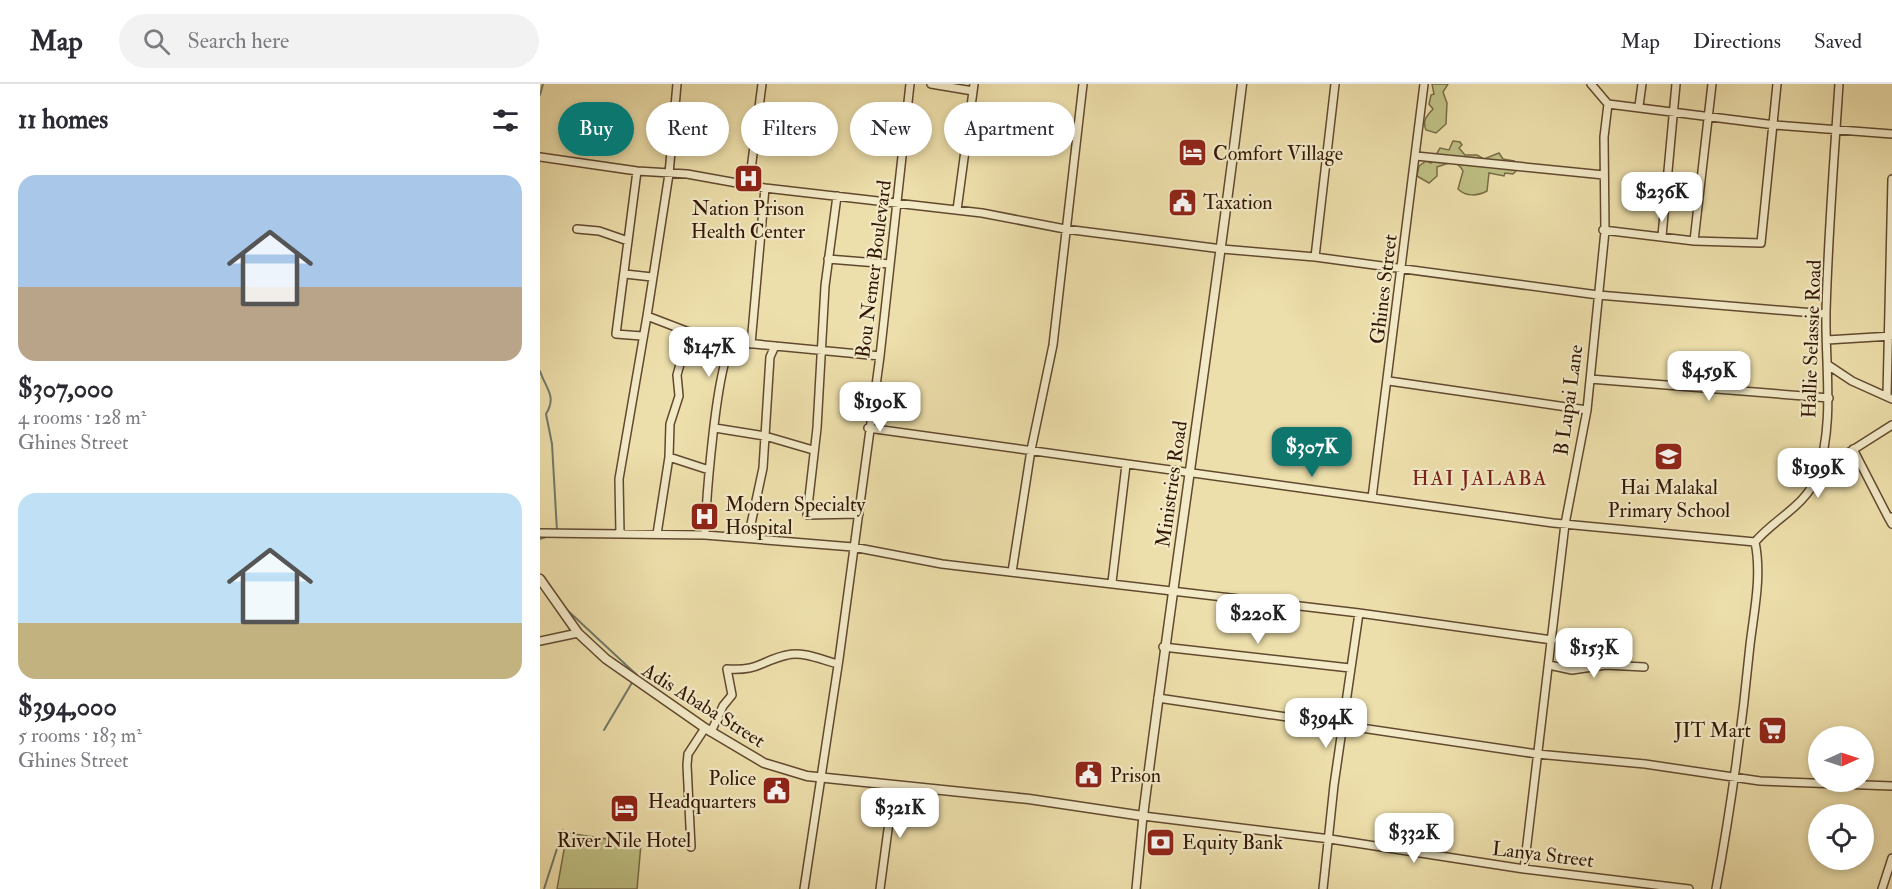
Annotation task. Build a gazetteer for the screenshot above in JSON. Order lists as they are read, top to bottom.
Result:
{
  "streets": {
    "street": [
      "Bou Nemer Boulevard",
      "Ghines Street",
      "Hallie Selassie Road",
      "B Lupai Lane",
      "Ministries Road",
      "Adis Ababa Street",
      "Lanya Street"
    ]
  },
  "crossings": [
    ["Bou Nemer Boulevard", "Adis Ababa Street"],
    ["B Lupai Lane", "Lanya Street"],
    ["Ministries Road", "Adis Ababa Street"],
    ["Ministries Road", "Lanya Street"],
    ["Adis Ababa Street", "Lanya Street"]
  ],
  "districts": ["HAI JALABA"],
  "places": {
    "hotel": ["Comfort Village", "River Nile Hotel"],
    "hospital": ["Nation Prison Health Center", "Modern Specialty Hospital"],
    "public building": ["Taxation", "Prison", "Police Headquarters"],
    "school or university": ["Hai Malakal Primary School"],
    "supermarket": ["JIT Mart"],
    "bank": ["Equity Bank"]
  },
  "north": "right",
  "page": {
    "header": "Map",
    "search": "Search here",
    "nav": ["Map", "Directions", "Saved"],
    "heading": "11 homes",
    "chip": [
      "Buy",
      "Rent",
      "Filters",
      "New",
      "Apartment"
    ],
    "list": [
      {
        "name": "$307,000",
        "note": "4 rooms · 128 m² · Ghines Street"
      },
      {
        "name": "$394,000",
        "note": "5 rooms · 183 m² · Ghines Street"
      }
    ],
    "price": [
      "$236K",
      "$147K",
      "$459K",
      "$190K",
      "$307K",
      "$199K",
      "$220K",
      "$153K",
      "$394K",
      "$321K",
      "$332K"
    ]
  }
}
